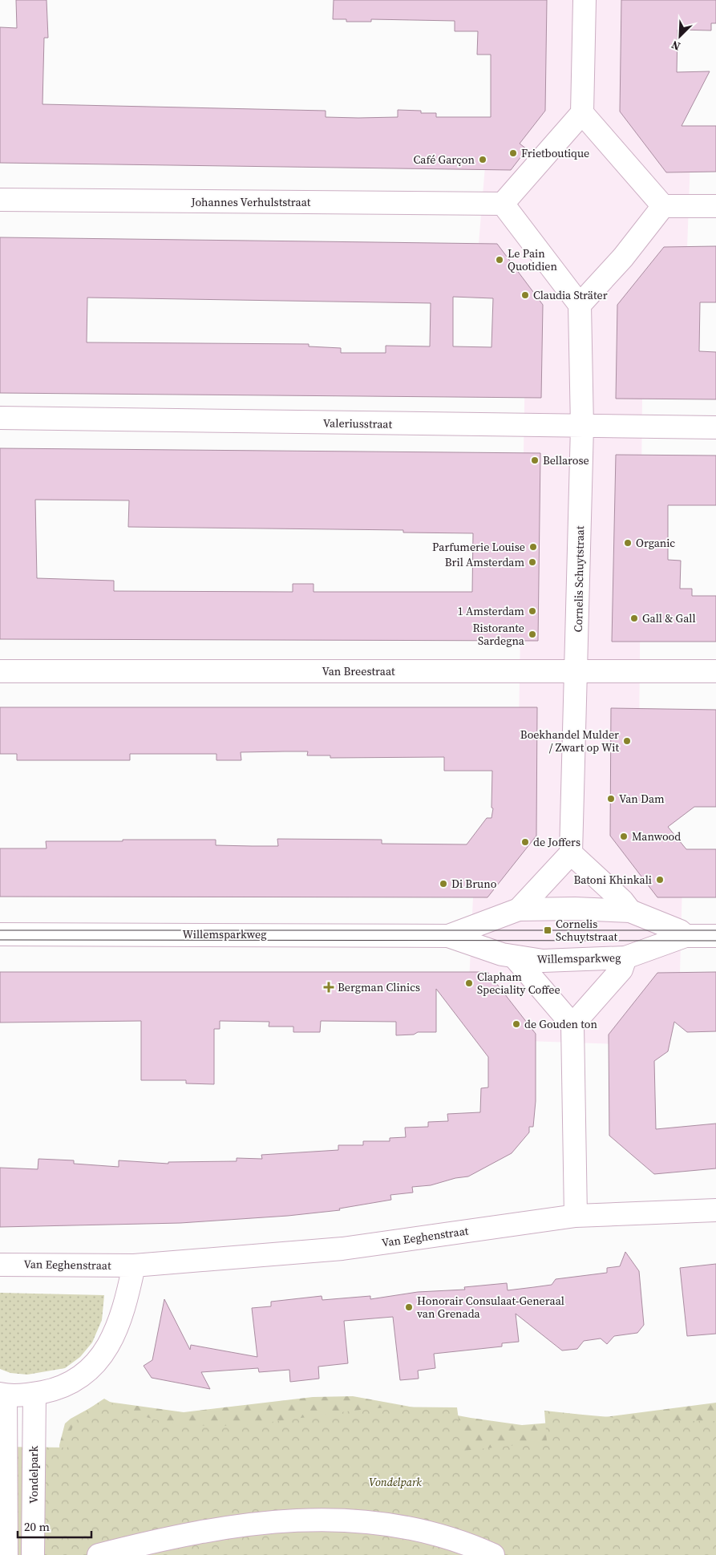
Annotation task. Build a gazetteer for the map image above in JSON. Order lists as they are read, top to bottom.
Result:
{
  "streets": {
    "street": [
      "Johannes Verhulststraat",
      "Valeriusstraat",
      "Cornelis Schuytstraat",
      "Van Breestraat",
      "Willemsparkweg",
      "Van Eeghenstraat",
      "Vondelpark"
    ]
  },
  "crossings": [
    ["Valeriusstraat", "Cornelis Schuytstraat"],
    ["Cornelis Schuytstraat", "Van Breestraat"]
  ],
  "parks": ["Vondelpark"],
  "places": {
    "other": [
      "Frietboutique",
      "Café Garçon",
      "Le Pain Quotidien",
      "Claudia Sträter",
      "Bellarose",
      "Organic",
      "Parfumerie Louise",
      "Bril Amsterdam",
      "1 Amsterdam",
      "Gall & Gall",
      "Ristorante Sardegna",
      "Boekhandel Mulder / Zwart op Wit",
      "Van Dam",
      "Manwood",
      "de Joffers",
      "Batoni Khinkali",
      "Di Bruno",
      "Clapham Speciality Coffee",
      "de Gouden ton",
      "Honorair Consulaat-Generaal van Grenada"
    ],
    "transit": ["Cornelis Schuytstraat"],
    "health": ["Bergman Clinics"]
  },
  "scale_bar": "20 m",
  "north": "bottom left"
}
